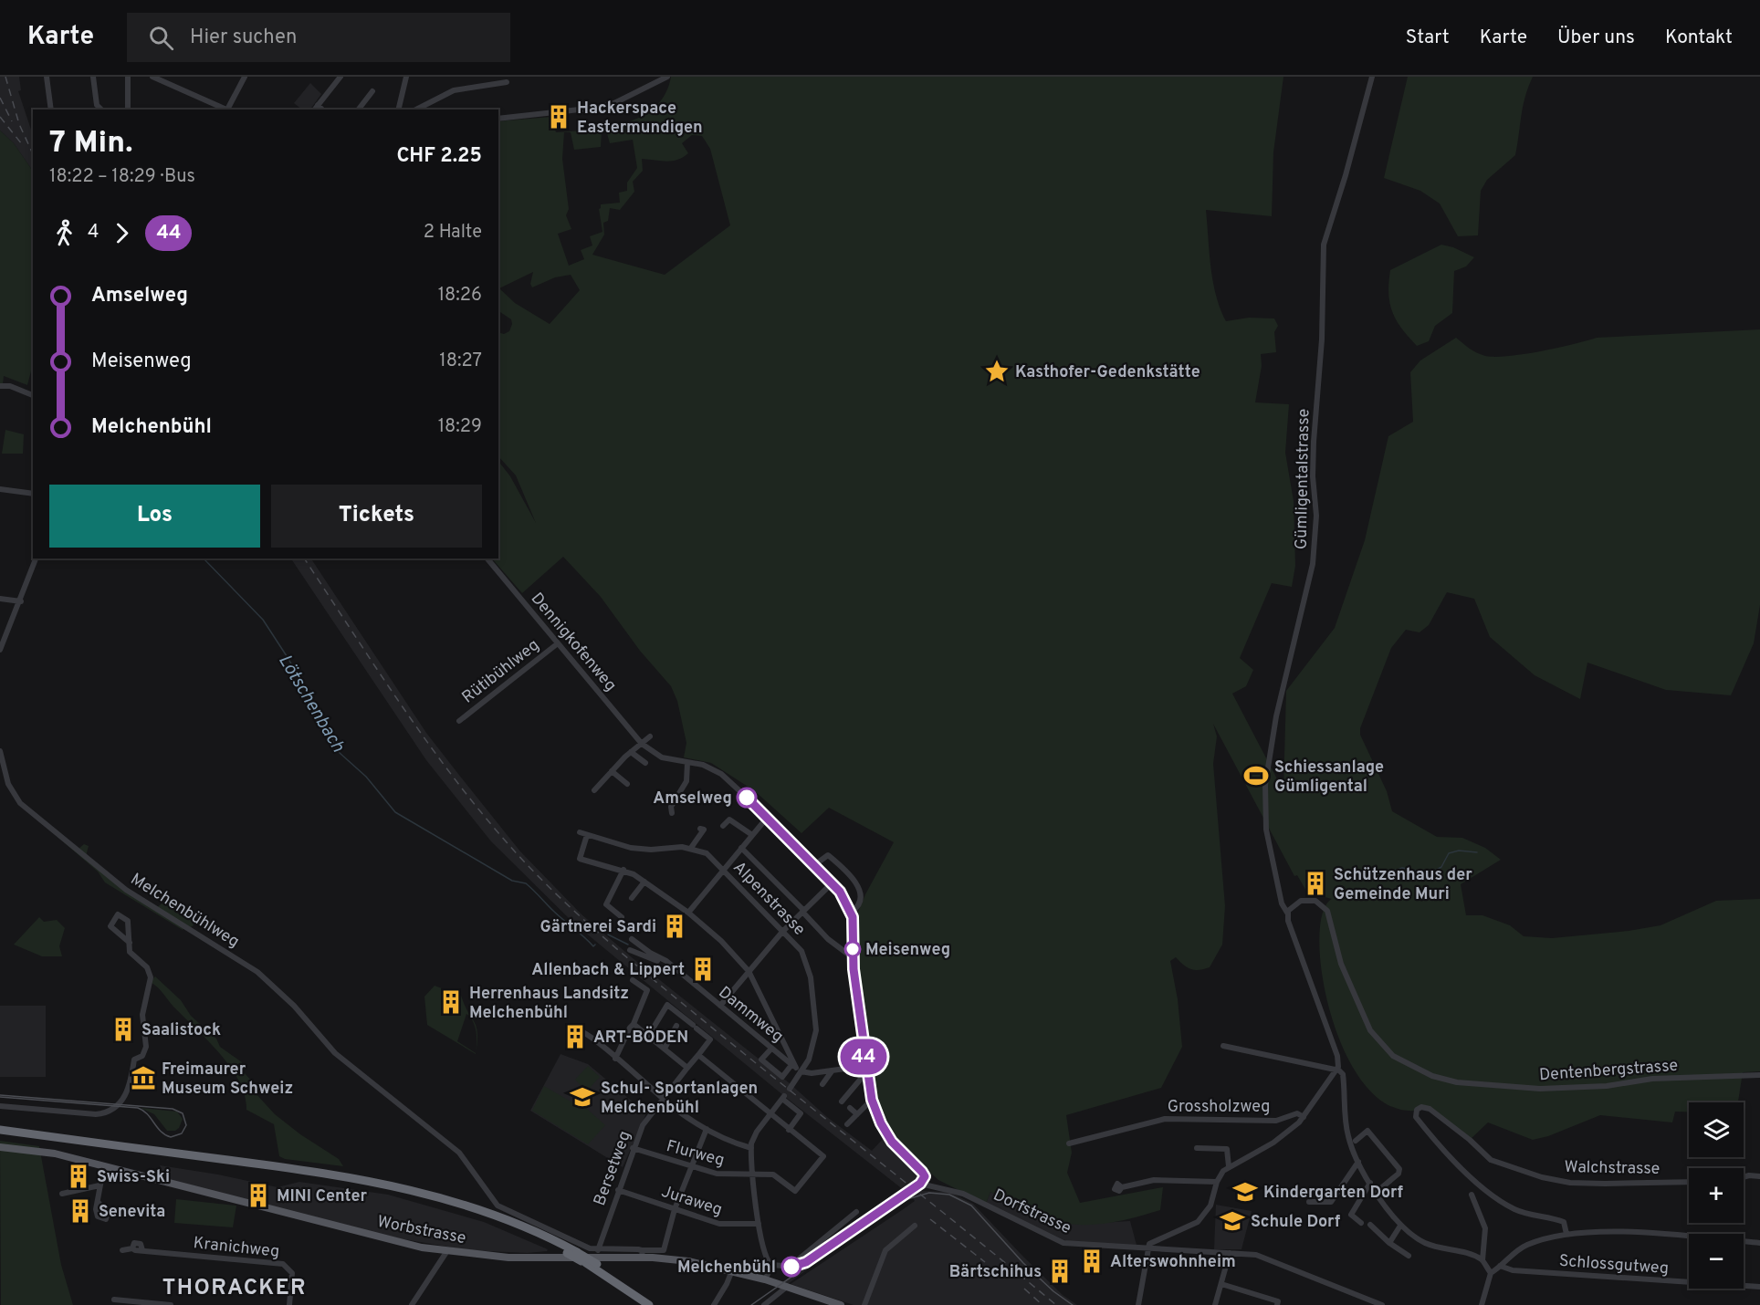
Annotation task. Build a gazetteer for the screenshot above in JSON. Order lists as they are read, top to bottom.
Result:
{
  "streets": {
    "main road": ["Worbstrasse"],
    "street": [
      "Gümligentalstrasse",
      "Dennigkofenweg",
      "Rütibühlweg",
      "Alpenstrasse",
      "Melchenbühlweg",
      "Dammweg",
      "Dentenbergstrasse",
      "Grossholzweg",
      "Flurweg",
      "Walchstrasse",
      "Bersetweg",
      "Juraweg",
      "Dorfstrasse",
      "Kranichweg",
      "Schlossgutweg"
    ]
  },
  "crossings": [
    ["Gümligentalstrasse", "Dentenbergstrasse"],
    ["Dennigkofenweg", "Rütibühlweg"],
    ["Alpenstrasse", "Dammweg"],
    ["Melchenbühlweg", "Bersetweg"],
    ["Flurweg", "Bersetweg"],
    ["Walchstrasse", "Schlossgutweg"],
    ["Bersetweg", "Juraweg"]
  ],
  "districts": ["THORACKER"],
  "water": ["Lötschenbach"],
  "places": {
    "building": [
      "Hackerspace Eastermundigen",
      "Schützenhaus der Gemeinde Muri",
      "Gärtnerei Sardi",
      "Allenbach & Lippert",
      "Herrenhaus Landsitz Melchenbühl",
      "Saalistock",
      "ART-BÖDEN",
      "Swiss-Ski",
      "MINI Center",
      "Senevita",
      "Alterswohnheim",
      "Bärtschihus"
    ],
    "place": ["Kasthofer-Gedenkstätte"],
    "sports": ["Schiessanlage Gümligental"],
    "other": ["Amselweg", "Meisenweg", "Melchenbühl"],
    "museum": ["Freimaurer Museum Schweiz"],
    "school or university": ["Schul- Sportanlagen Melchenbühl", "Kindergarten Dorf", "Schule Dorf"]
  },
  "lines": ["bus line 44"],
  "page": {
    "header": "Karte",
    "search": "Hier suchen",
    "nav": [
      "Start",
      "Karte",
      "Über uns",
      "Kontakt"
    ],
    "on_map": "44",
    "heading": ["7 Min.", "18:22 – 18:29 · Bus", "CHF 2.25"],
    "legs": ["4", "44", "2 Halte"],
    "list": [
      {
        "name": "Amselweg",
        "value": "18:26"
      },
      {
        "name": "Meisenweg",
        "value": "18:27"
      },
      {
        "name": "Melchenbühl",
        "value": "18:29"
      }
    ],
    "buttons": ["Los", "Tickets"],
    "map_buttons": ["+", "−"]
  }
}
